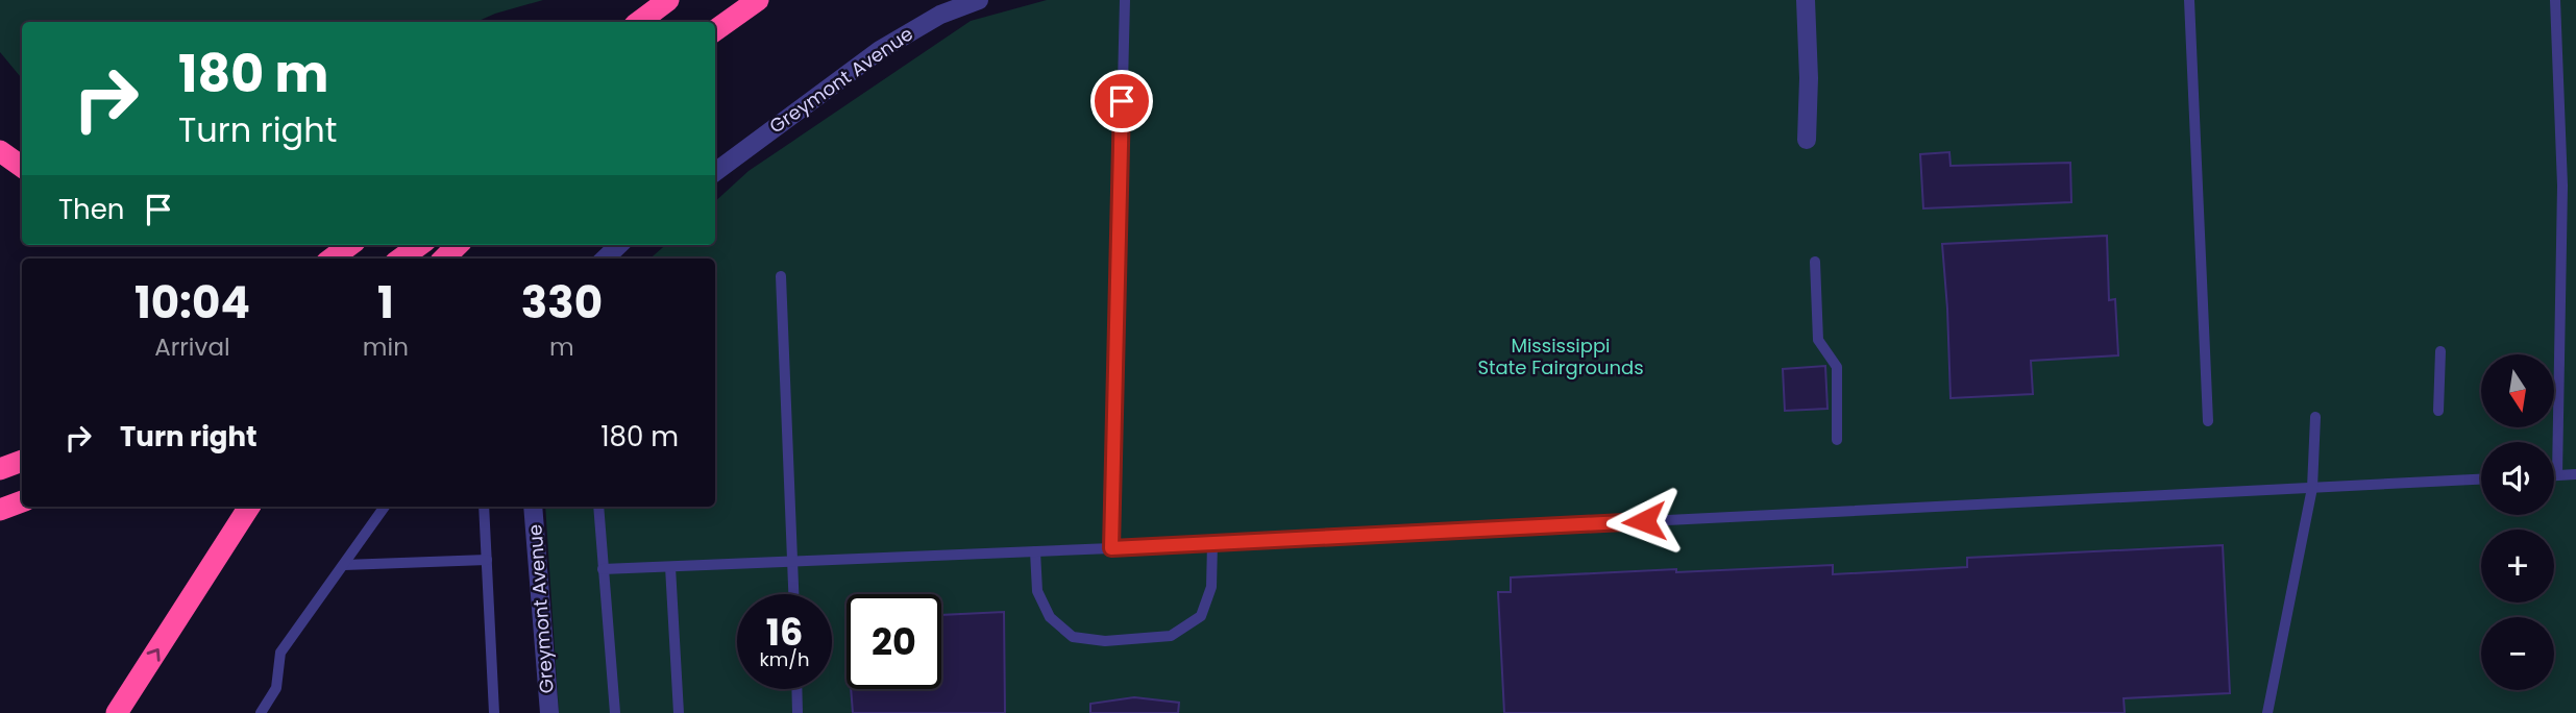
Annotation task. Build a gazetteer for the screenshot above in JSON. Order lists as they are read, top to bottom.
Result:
{
  "streets": {
    "street": ["Greymont Avenue"]
  },
  "parks": ["Mississippi State Fairgrounds"],
  "north": "bottom",
  "page": {
    "turn": ["180 m", "Turn right"],
    "then": "Then",
    "eta": [
      "10:04",
      "Arrival",
      "1",
      "min",
      "330",
      "m"
    ],
    "map_buttons": ["+", "−"],
    "list": [
      {
        "name": "Turn right",
        "value": "180 m"
      }
    ],
    "speed": "16 km/h",
    "limit": "20"
  }
}
